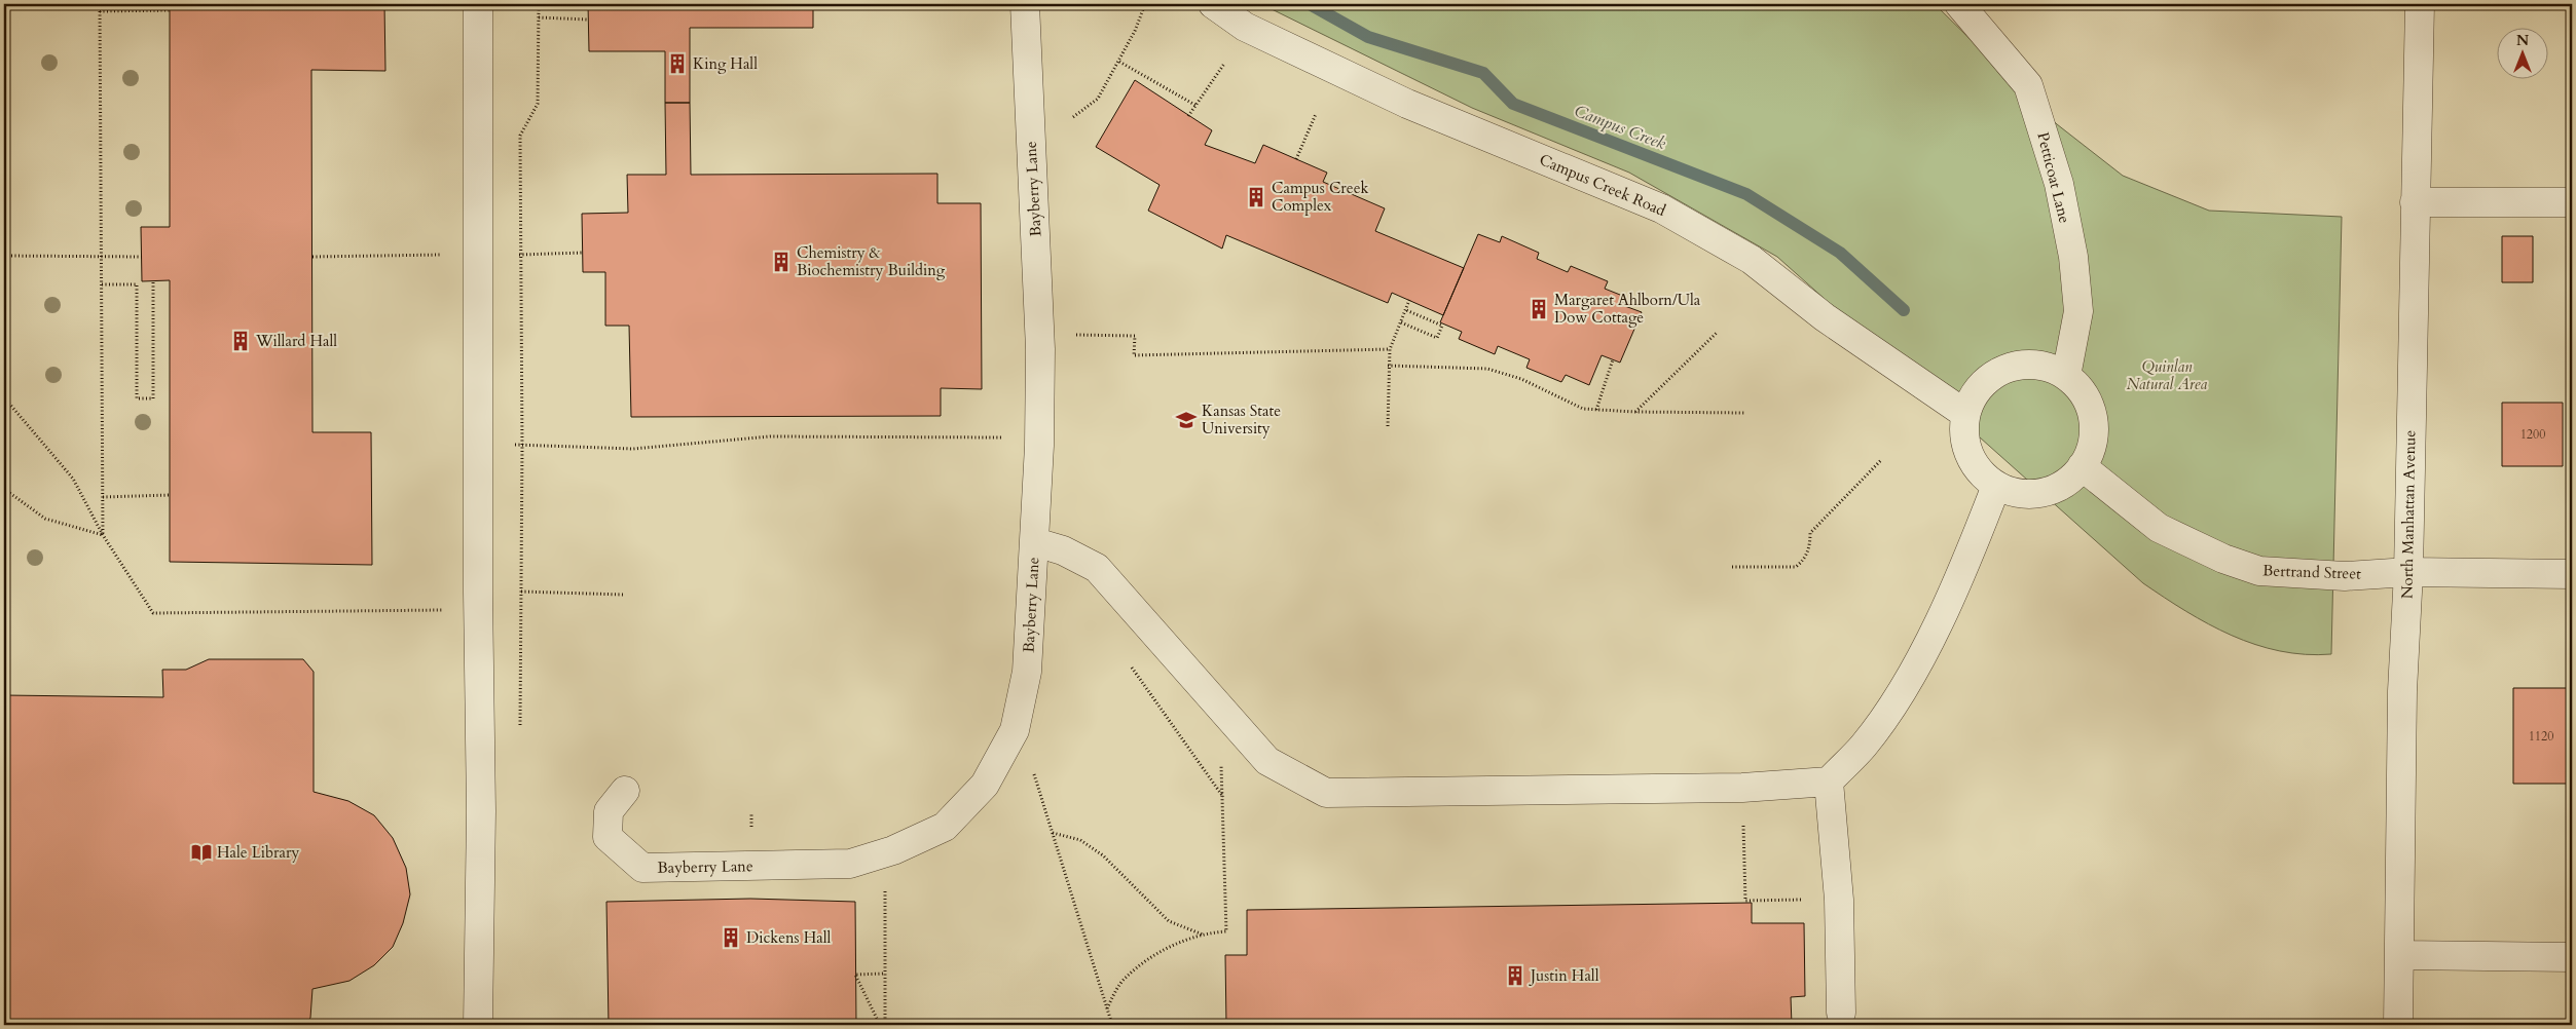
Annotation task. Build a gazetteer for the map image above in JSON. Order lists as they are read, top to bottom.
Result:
{
  "streets": {
    "street": [
      "Petticoat Lane",
      "Campus Creek Road",
      "Bayberry Lane",
      "North Manhattan Avenue",
      "Bertrand Street"
    ]
  },
  "crossings": [
    ["Petticoat Lane", "Campus Creek Road"],
    ["Petticoat Lane", "Bertrand Street"],
    ["Campus Creek Road", "Bertrand Street"],
    ["North Manhattan Avenue", "Bertrand Street"]
  ],
  "water": ["Campus Creek"],
  "parks": ["Quinlan Natural Area"],
  "places": {
    "building": [
      "King Hall",
      "Campus Creek Complex",
      "Chemistry & Biochemistry Building",
      "Margaret Ahlborn/Ula Dow Cottage",
      "Willard Hall",
      "Dickens Hall",
      "Justin Hall"
    ],
    "school or university": ["Kansas State University"],
    "library": ["Hale Library"]
  },
  "house_numbers": ["1200", "1120"],
  "north": "top"
}
